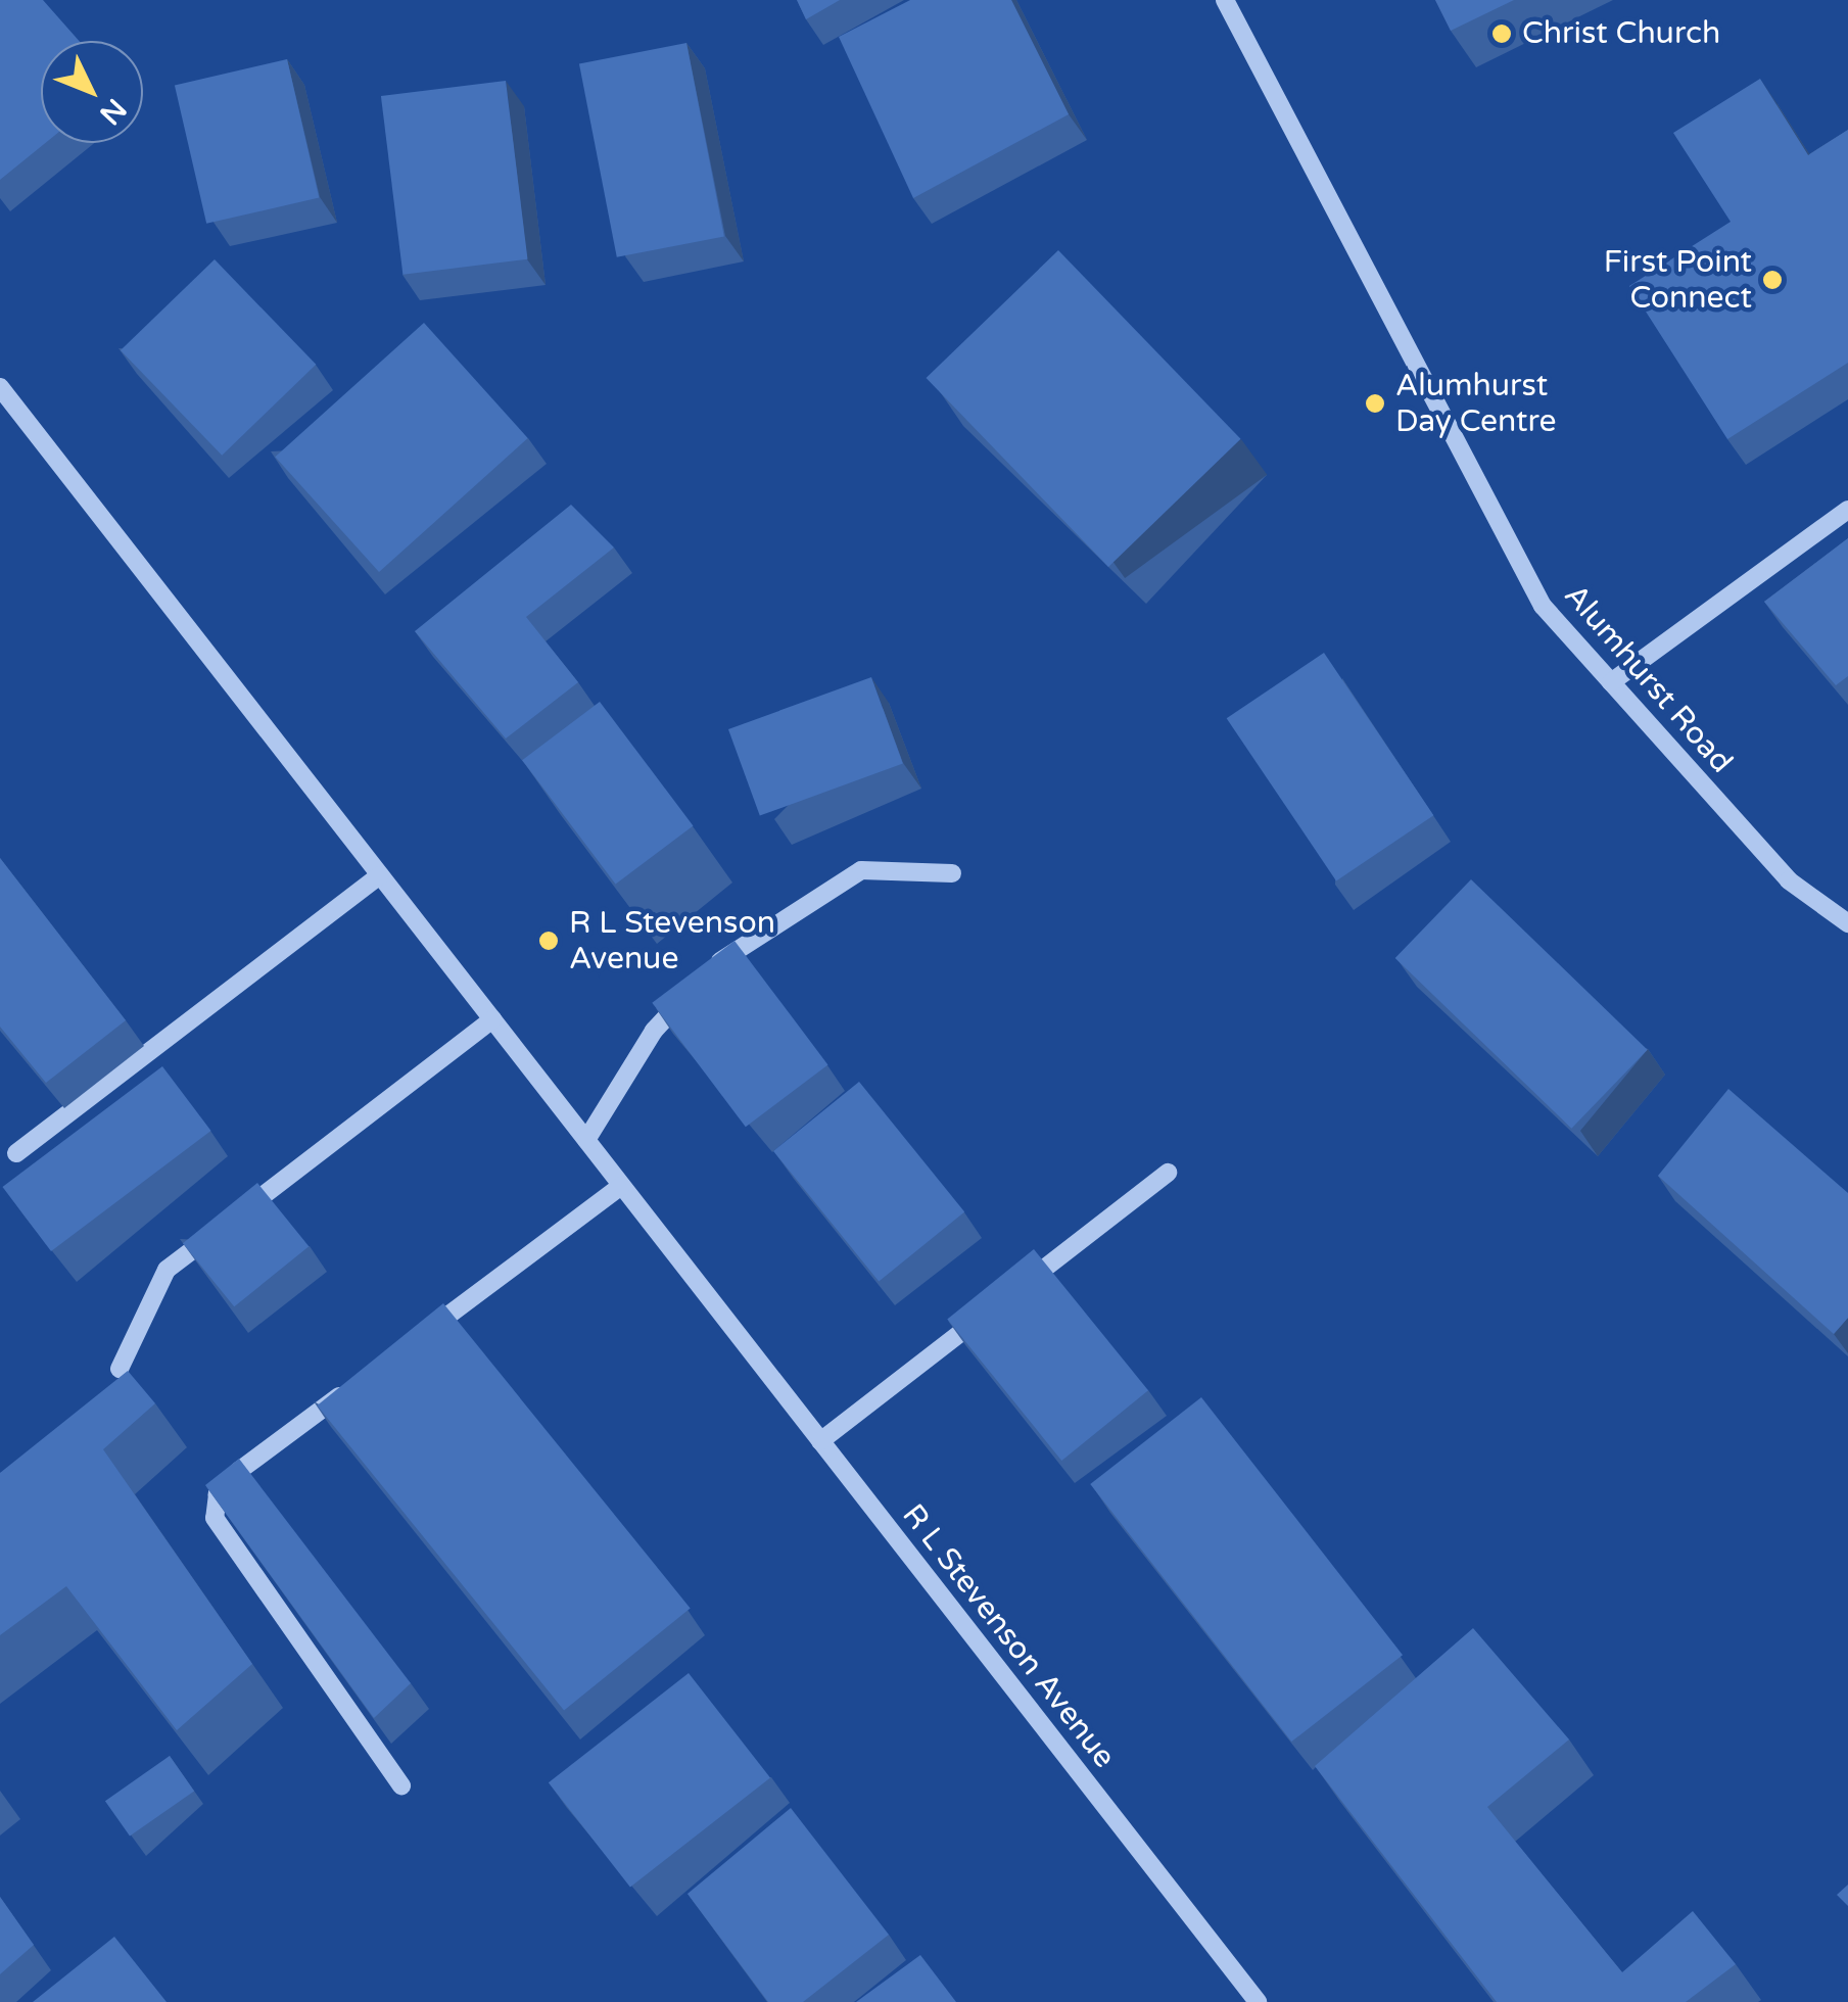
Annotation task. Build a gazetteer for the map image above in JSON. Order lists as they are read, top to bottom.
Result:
{
  "streets": {
    "street": ["Alumhurst Road", "R L Stevenson Avenue"]
  },
  "places": [
    "Christ Church",
    "First Point Connect",
    "Alumhurst Day Centre",
    "R L Stevenson Avenue"
  ],
  "north": "bottom right"
}
